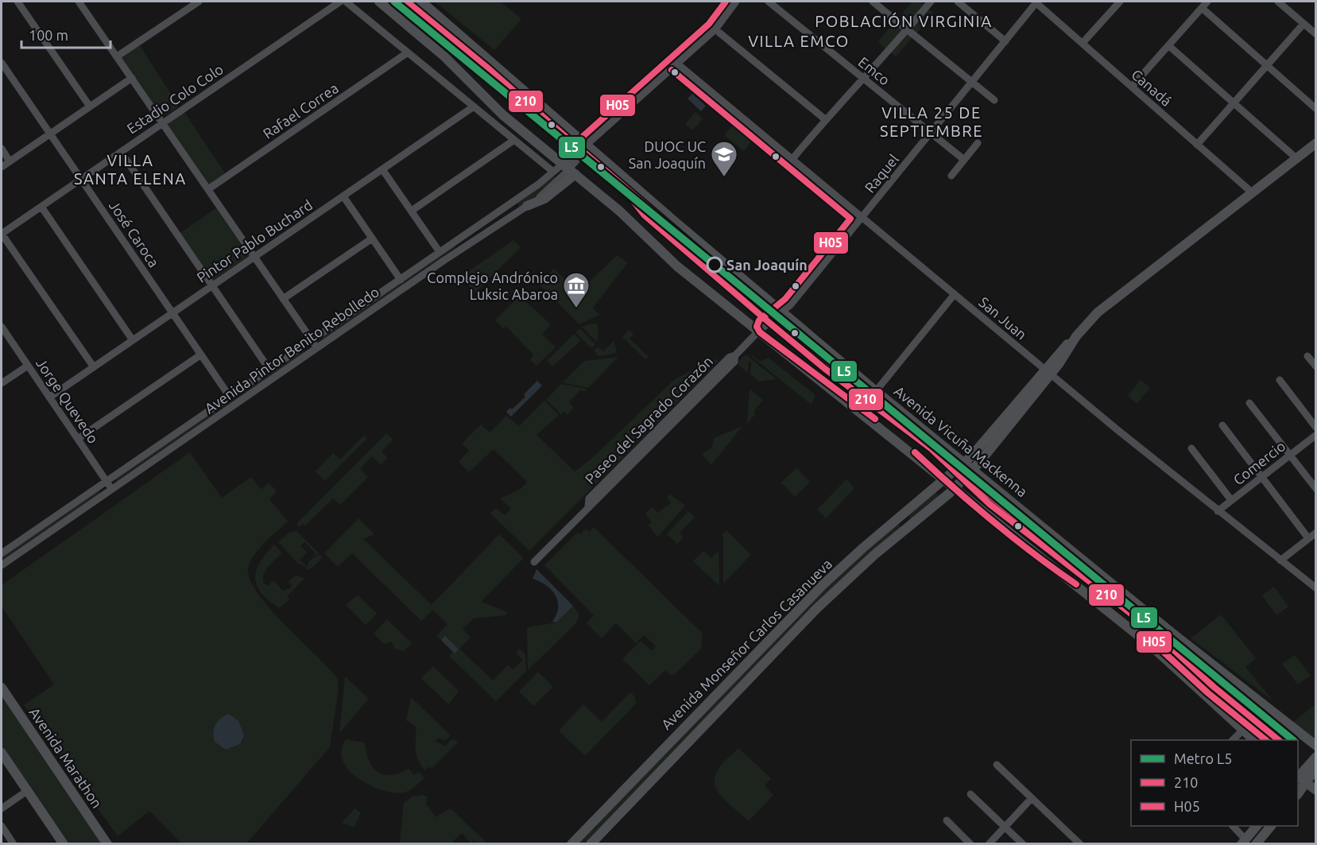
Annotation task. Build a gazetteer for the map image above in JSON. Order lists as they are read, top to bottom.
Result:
{
  "streets": {
    "main road": ["Avenida Vicuña Mackenna", "Avenida Monseñor Carlos Casanueva", "Avenida Marathon"],
    "street": [
      "Emco",
      "Canadá",
      "Estadio Colo Colo",
      "Rafael Correa",
      "Raquel",
      "José Caroca",
      "Pintor Pablo Buchard",
      "San Juan",
      "Avenida Pintor Benito Rebolledo",
      "Jorge Quevedo",
      "Paseo del Sagrado Corazón",
      "Comercio"
    ]
  },
  "crossings": [
    ["Emco", "Raquel"],
    ["Canadá", "Raquel"],
    ["Estadio Colo Colo", "José Caroca"],
    ["Raquel", "San Juan"],
    ["Raquel", "Paseo del Sagrado Corazón"],
    ["Raquel", "Avenida Vicuña Mackenna"],
    ["José Caroca", "Pintor Pablo Buchard"],
    ["José Caroca", "Avenida Pintor Benito Rebolledo"],
    ["Pintor Pablo Buchard", "Jorge Quevedo"],
    ["San Juan", "Avenida Pintor Benito Rebolledo"],
    ["San Juan", "Comercio"],
    ["San Juan", "Avenida Monseñor Carlos Casanueva"],
    ["Avenida Pintor Benito Rebolledo", "Jorge Quevedo"],
    ["Avenida Pintor Benito Rebolledo", "Avenida Vicuña Mackenna"],
    ["Avenida Vicuña Mackenna", "Avenida Monseñor Carlos Casanueva"]
  ],
  "districts": [
    "POBLACIÓN VIRGINIA",
    "VILLA EMCO",
    "VILLA 25 DE SEPTIEMBRE",
    "VILLA SANTA ELENA"
  ],
  "places": {
    "school or university": ["DUOC UC San Joaquín"],
    "other": ["San Joaquín"],
    "museum": ["Complejo Andrónico Luksic Abaroa"]
  },
  "lines": ["metro line L5", "transit line 210", "transit line H05"],
  "legend": ["Metro L5", "210", "H05"],
  "scale_bar": "100 m"
}
